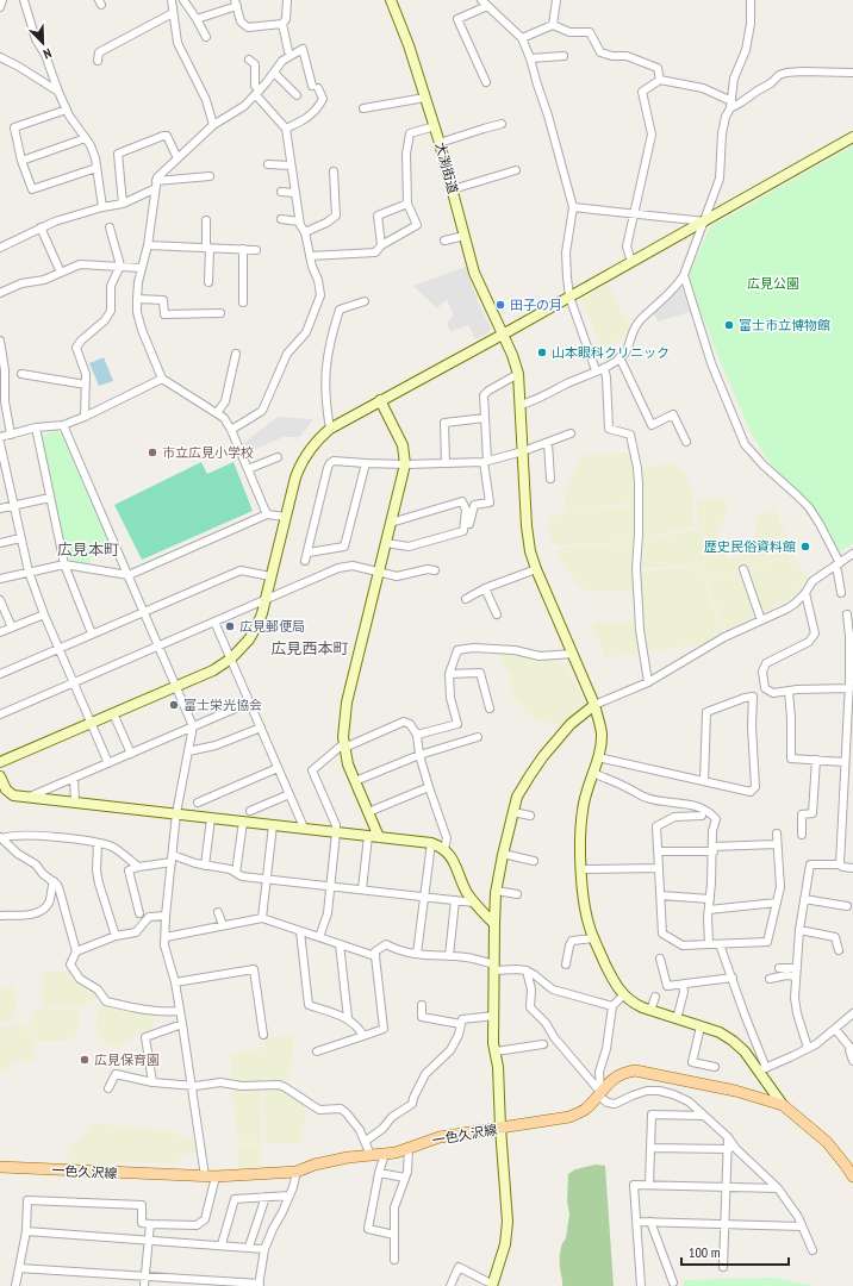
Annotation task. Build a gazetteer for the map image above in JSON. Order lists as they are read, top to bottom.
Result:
{
  "streets": {
    "main road": ["一色久沢線"],
    "street": ["大渕街道"]
  },
  "crossings": [
    ["大渕街道", "一色久沢線"]
  ],
  "districts": ["広見本町", "広見西本町"],
  "parks": ["広見公園"],
  "places": [
    "田子の月",
    "富士市立博物館",
    "山本眼科クリニック",
    "市立広見小学校",
    "歴史民俗資料館",
    "広見郵便局",
    "富士栄光協会",
    "広見保育園"
  ],
  "scale_bar": "100 m",
  "north": "bottom right"
}
